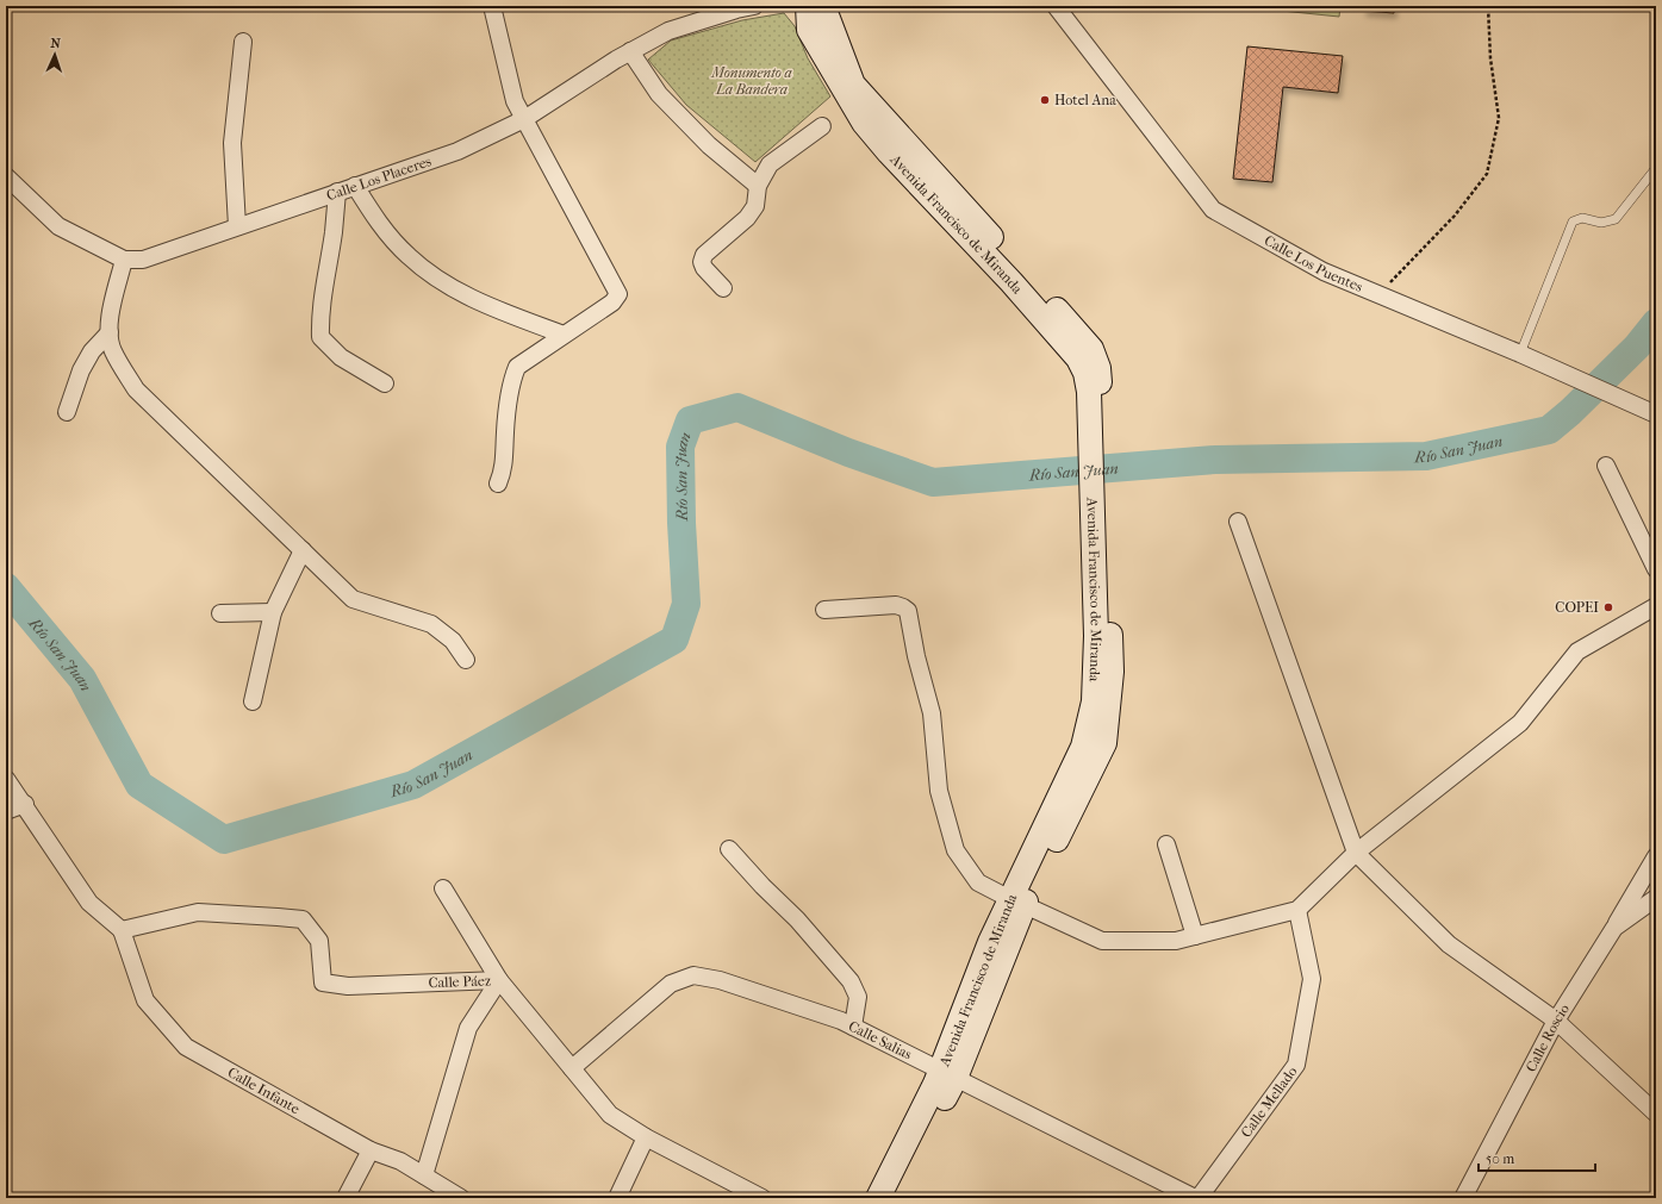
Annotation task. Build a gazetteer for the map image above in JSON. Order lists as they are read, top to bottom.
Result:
{
  "streets": {
    "main road": ["Avenida Francisco de Miranda"],
    "street": [
      "Calle Los Placeres",
      "Calle Los Puentes",
      "Calle Páez",
      "Calle Roscio",
      "Calle Salias",
      "Calle Infante",
      "Calle Mellado"
    ]
  },
  "crossings": [
    ["Avenida Francisco de Miranda", "Calle Salias"],
    ["Calle Páez", "Calle Salias"],
    ["Calle Páez", "Calle Infante"],
    ["Calle Salias", "Calle Mellado"]
  ],
  "water": ["Río San Juan"],
  "parks": ["Monumento a La Bandera"],
  "places": ["Hotel Ana", "COPEI"],
  "scale_bar": "50 m",
  "north": "top"
}
